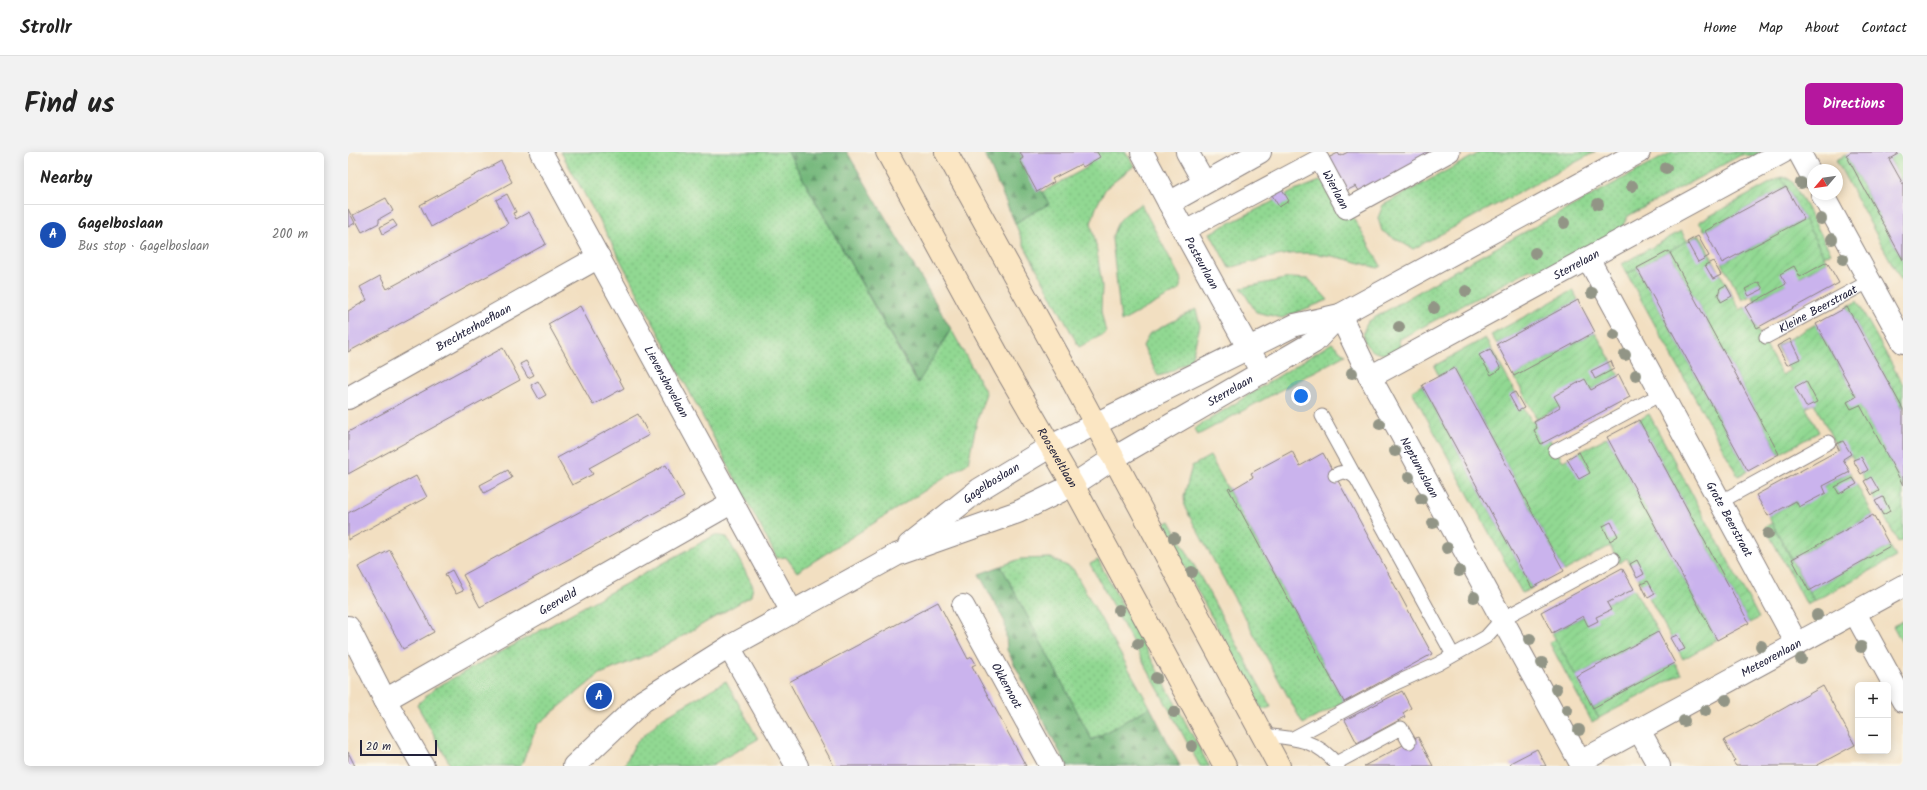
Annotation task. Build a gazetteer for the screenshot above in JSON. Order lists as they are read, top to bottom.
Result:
{
  "streets": {
    "main road": ["Rooseveltlaan"],
    "street": [
      "Wierlaan",
      "Pasteurlaan",
      "Sterrelaan",
      "Kleine Beerstraat",
      "Brechterhoeflaan",
      "Lievenshovelaan",
      "Neptunuslaan",
      "Gagelboslaan",
      "Grote Beerstraat",
      "Geerveld",
      "Meteorenlaan",
      "Okkernoot"
    ]
  },
  "crossings": [
    ["Wierlaan", "Pasteurlaan"],
    ["Pasteurlaan", "Sterrelaan"],
    ["Sterrelaan", "Neptunuslaan"],
    ["Sterrelaan", "Gagelboslaan"],
    ["Sterrelaan", "Grote Beerstraat"],
    ["Brechterhoeflaan", "Lievenshovelaan"],
    ["Lievenshovelaan", "Gagelboslaan"],
    ["Lievenshovelaan", "Geerveld"],
    ["Rooseveltlaan", "Gagelboslaan"],
    ["Neptunuslaan", "Meteorenlaan"],
    ["Grote Beerstraat", "Meteorenlaan"]
  ],
  "scale_bar": "20 m",
  "north": "bottom left",
  "page": {
    "header": "Strollr",
    "nav": [
      "Home",
      "Map",
      "About",
      "Contact"
    ],
    "title": "Find us",
    "buttons": "Directions",
    "heading": "Nearby",
    "list": [
      {
        "mark": "A",
        "name": "Gagelboslaan",
        "note": "Bus stop · Gagelboslaan",
        "value": "200 m"
      }
    ],
    "pins": "A",
    "map_buttons": ["+", "−"],
    "scale": "20 m"
  }
}
